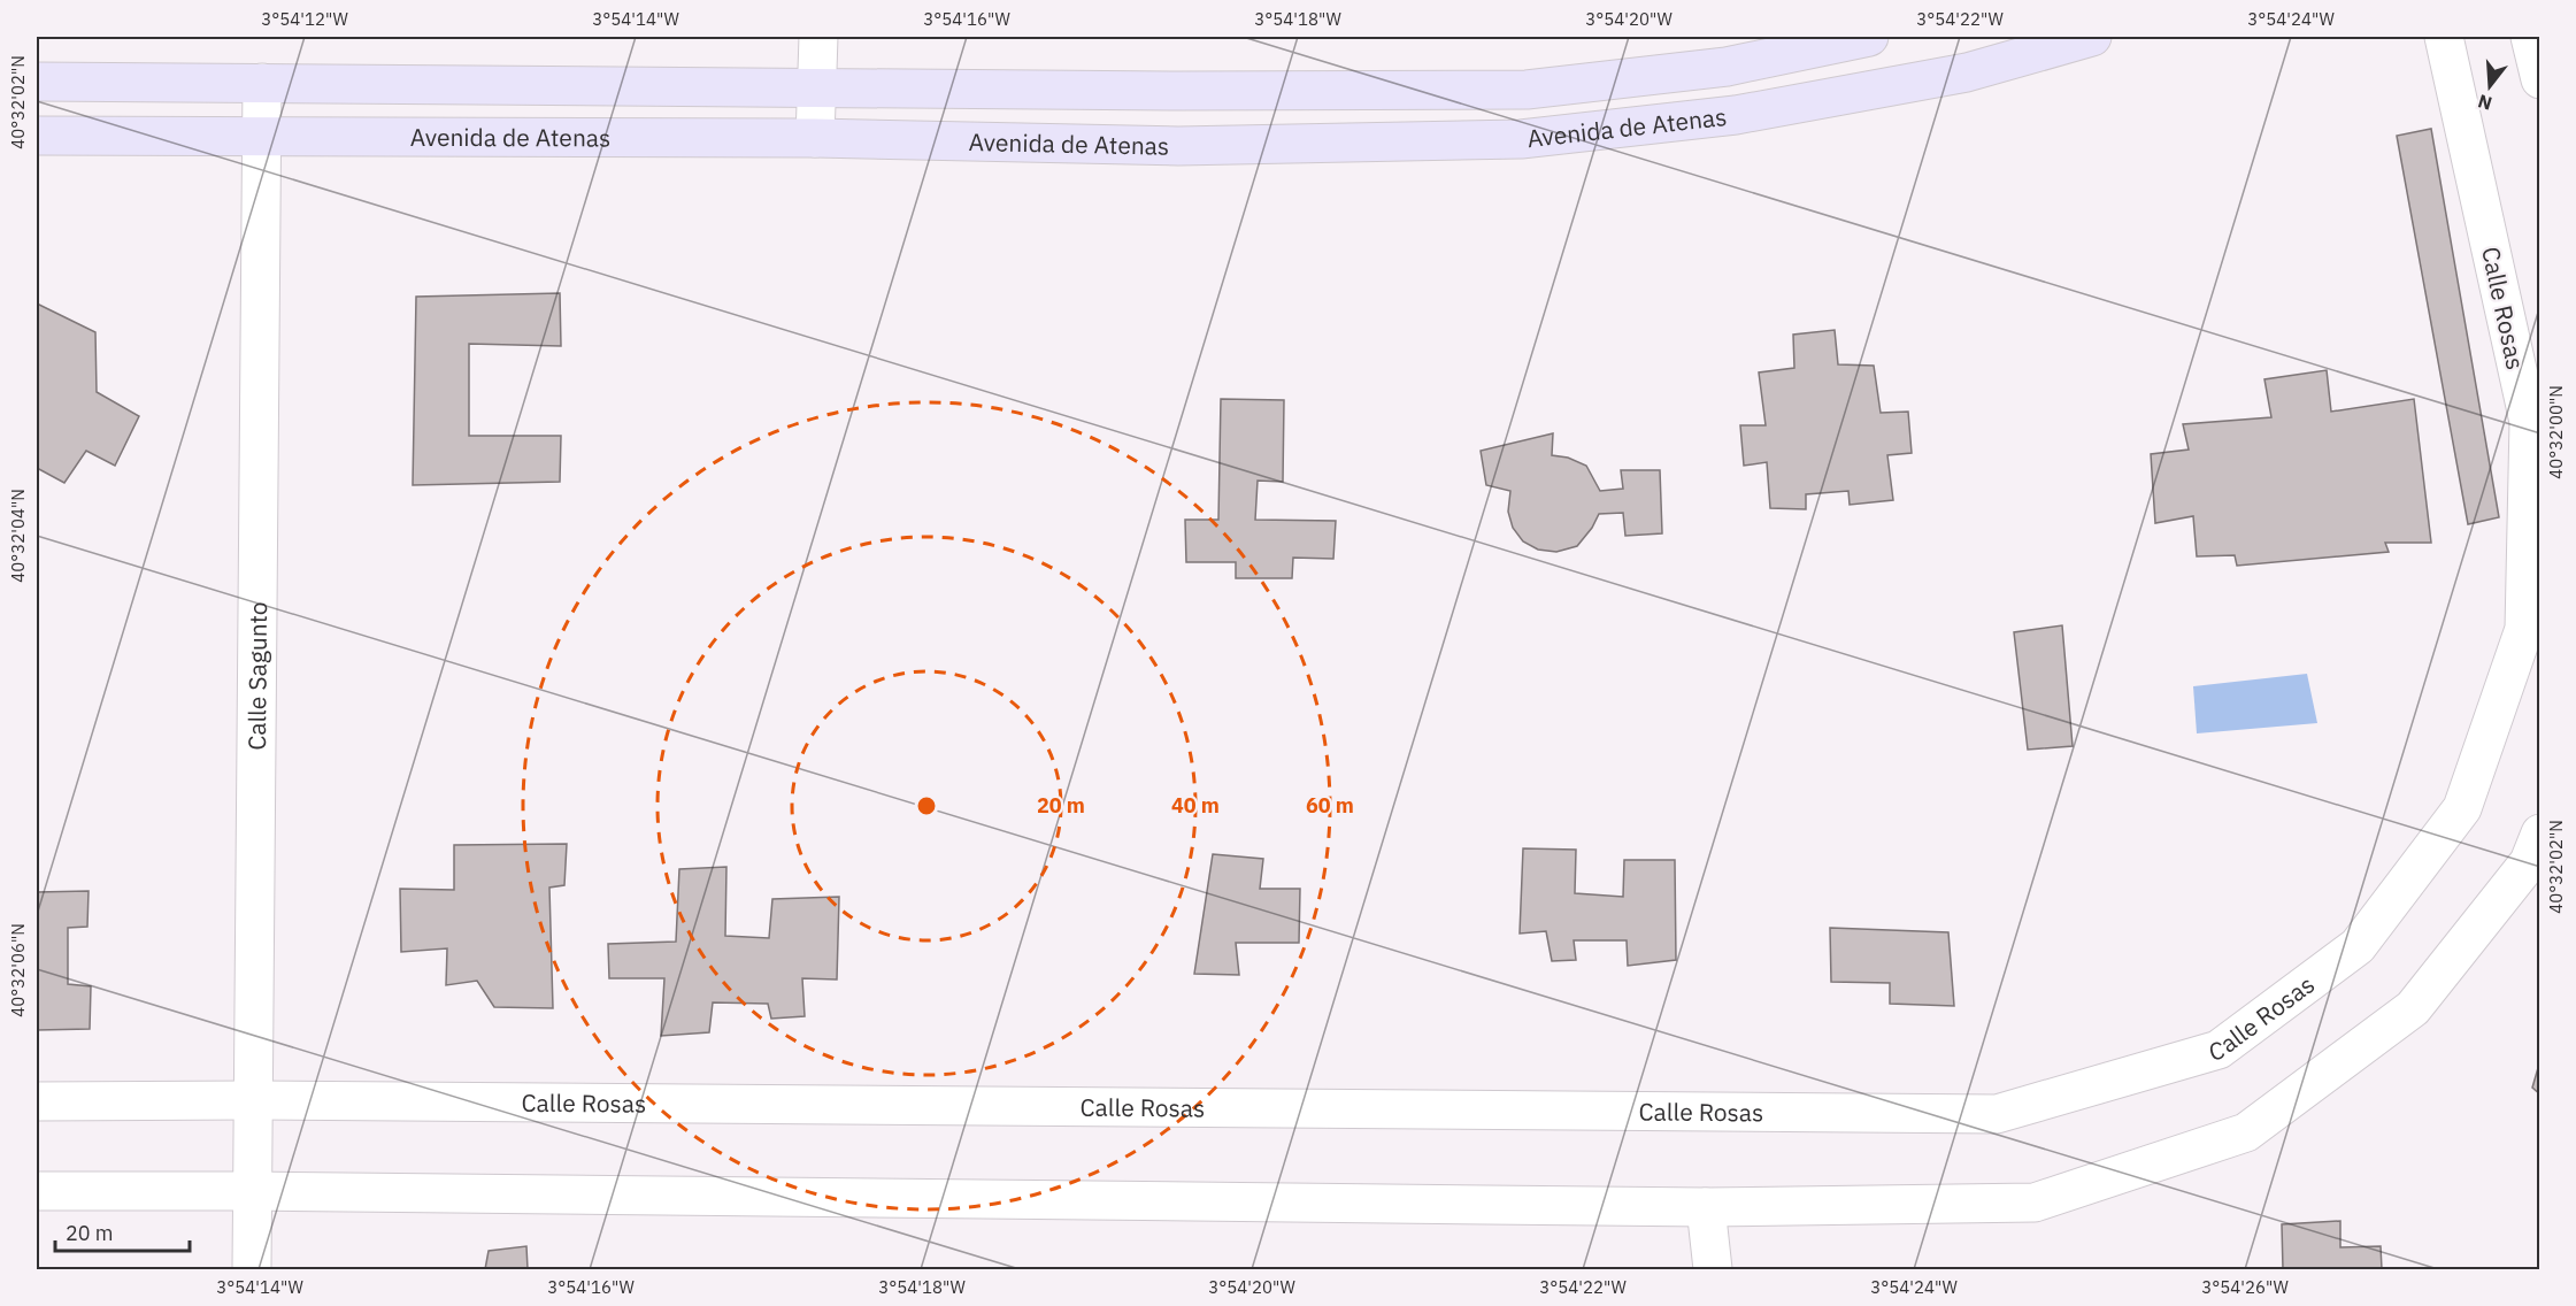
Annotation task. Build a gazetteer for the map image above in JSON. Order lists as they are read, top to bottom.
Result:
{
  "streets": {
    "main road": ["Avenida de Atenas"],
    "street": ["Calle Rosas", "Calle Sagunto"]
  },
  "crossings": [
    ["Avenida de Atenas", "Calle Sagunto"],
    ["Calle Rosas", "Calle Sagunto"]
  ],
  "scale_bar": "20 m",
  "north": "bottom",
  "coordinates": [
    "3°54'12\"W",
    "3°54'14\"W",
    "3°54'16\"W",
    "3°54'18\"W",
    "3°54'20\"W",
    "3°54'22\"W",
    "3°54'24\"W",
    "40°32'02\"N",
    "40°32'00\"N",
    "40°32'04\"N",
    "40°32'06\"N",
    "3°54'26\"W"
  ],
  "rings": ["20 m", "40 m", "60 m"]
}
